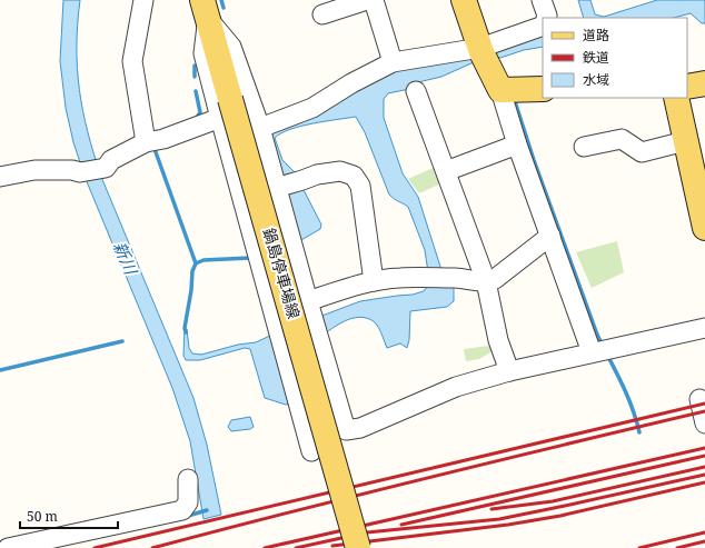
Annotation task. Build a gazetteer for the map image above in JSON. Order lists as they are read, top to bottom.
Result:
{
  "streets": {
    "main road": ["鍋島停車場線"]
  },
  "water": ["新川"],
  "legend": ["道路", "鉄道", "水域"],
  "scale_bar": "50 m"
}
